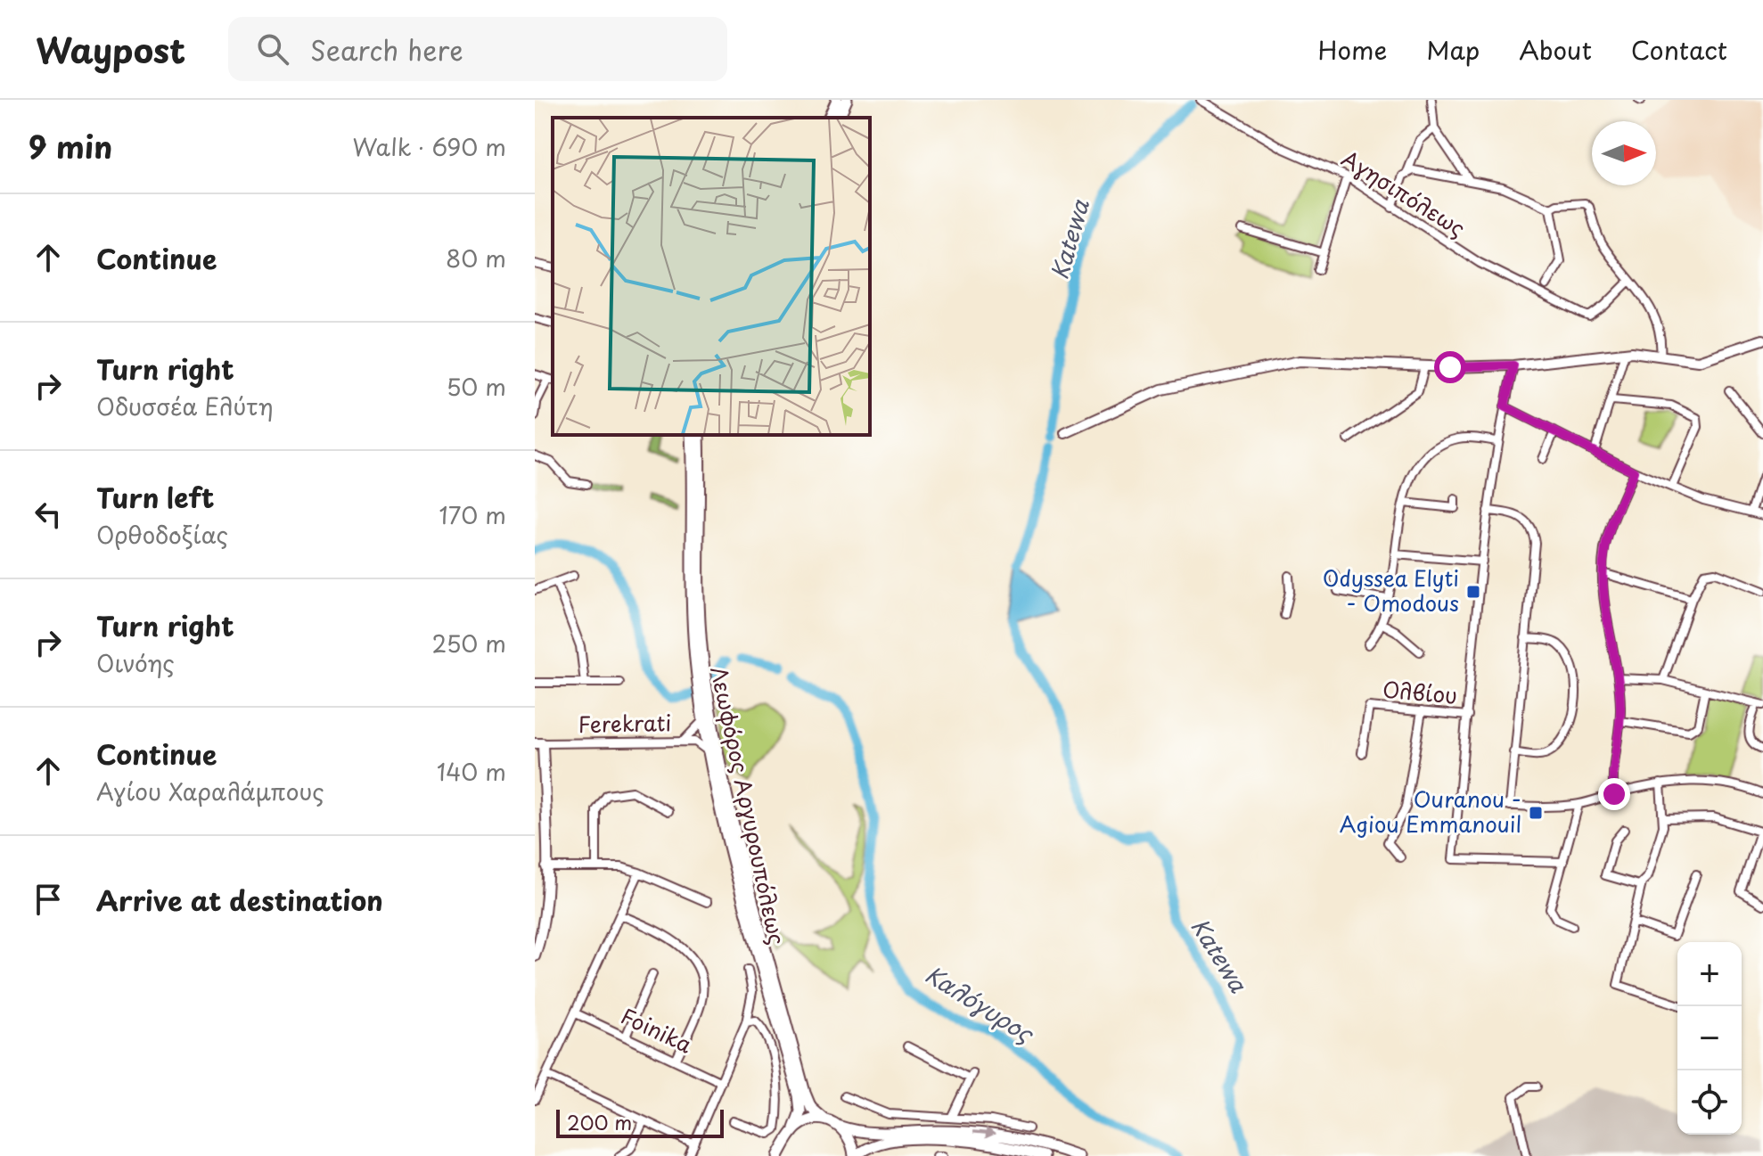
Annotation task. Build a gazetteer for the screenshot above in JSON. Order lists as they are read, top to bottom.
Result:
{
  "streets": {
    "main road": ["Λεωφόρος Αργυρουπόλεως"],
    "street": [
      "Αγησιπόλεως",
      "Ολβίου",
      "Ferekrati",
      "Foinika"
    ]
  },
  "crossings": [
    ["Ferekrati", "Λεωφόρος Αργυρουπόλεως"]
  ],
  "water": ["Katewa", "Καλόγυρος"],
  "places": {
    "transit": ["Odyssea Elyti - Omodous", "Ouranou - Agiou Emmanouil"]
  },
  "scale_bar": "200 m",
  "north": "right",
  "page": {
    "header": "Waypost",
    "search": "Search here",
    "nav": [
      "Home",
      "Map",
      "About",
      "Contact"
    ],
    "heading": ["9 min", "Walk · 690 m"],
    "list": [
      ["Continue", "80 m"],
      ["Turn right", "Οδυσσέα Ελύτη", "50 m"],
      ["Turn left", "Ορθοδοξίας", "170 m"],
      ["Turn right", "Οινόης", "250 m"],
      ["Continue", "Αγίου Χαραλάμπους", "140 m"],
      "Arrive at destination"
    ],
    "map_buttons": ["+", "−"],
    "scale": "200 m"
  }
}
